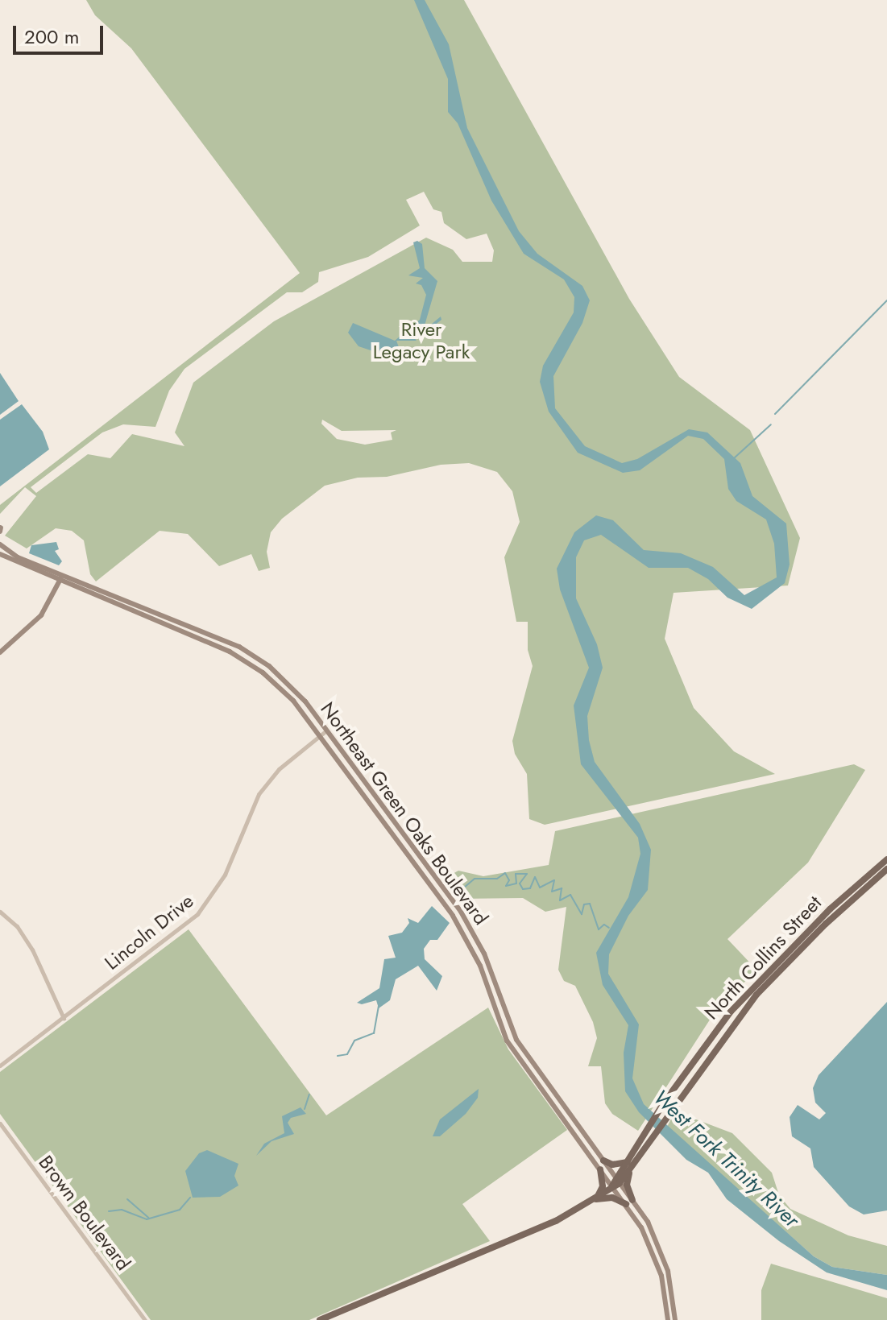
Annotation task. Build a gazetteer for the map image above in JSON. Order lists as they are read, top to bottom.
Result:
{
  "streets": {
    "main road": ["Northeast Green Oaks Boulevard", "North Collins Street"],
    "street": ["Lincoln Drive", "Brown Boulevard"]
  },
  "crossings": [
    ["Northeast Green Oaks Boulevard", "Lincoln Drive"],
    ["Northeast Green Oaks Boulevard", "North Collins Street"]
  ],
  "water": ["West Fork Trinity River"],
  "parks": ["River Legacy Park"],
  "scale_bar": "200 m"
}
